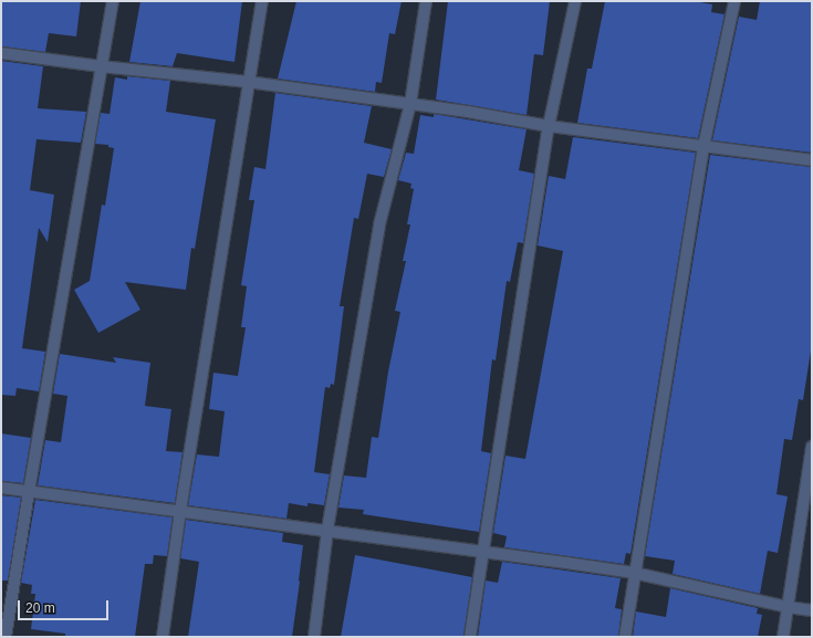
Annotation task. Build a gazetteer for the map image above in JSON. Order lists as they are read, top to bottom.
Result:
{
  "scale_bar": "20 m"
}
